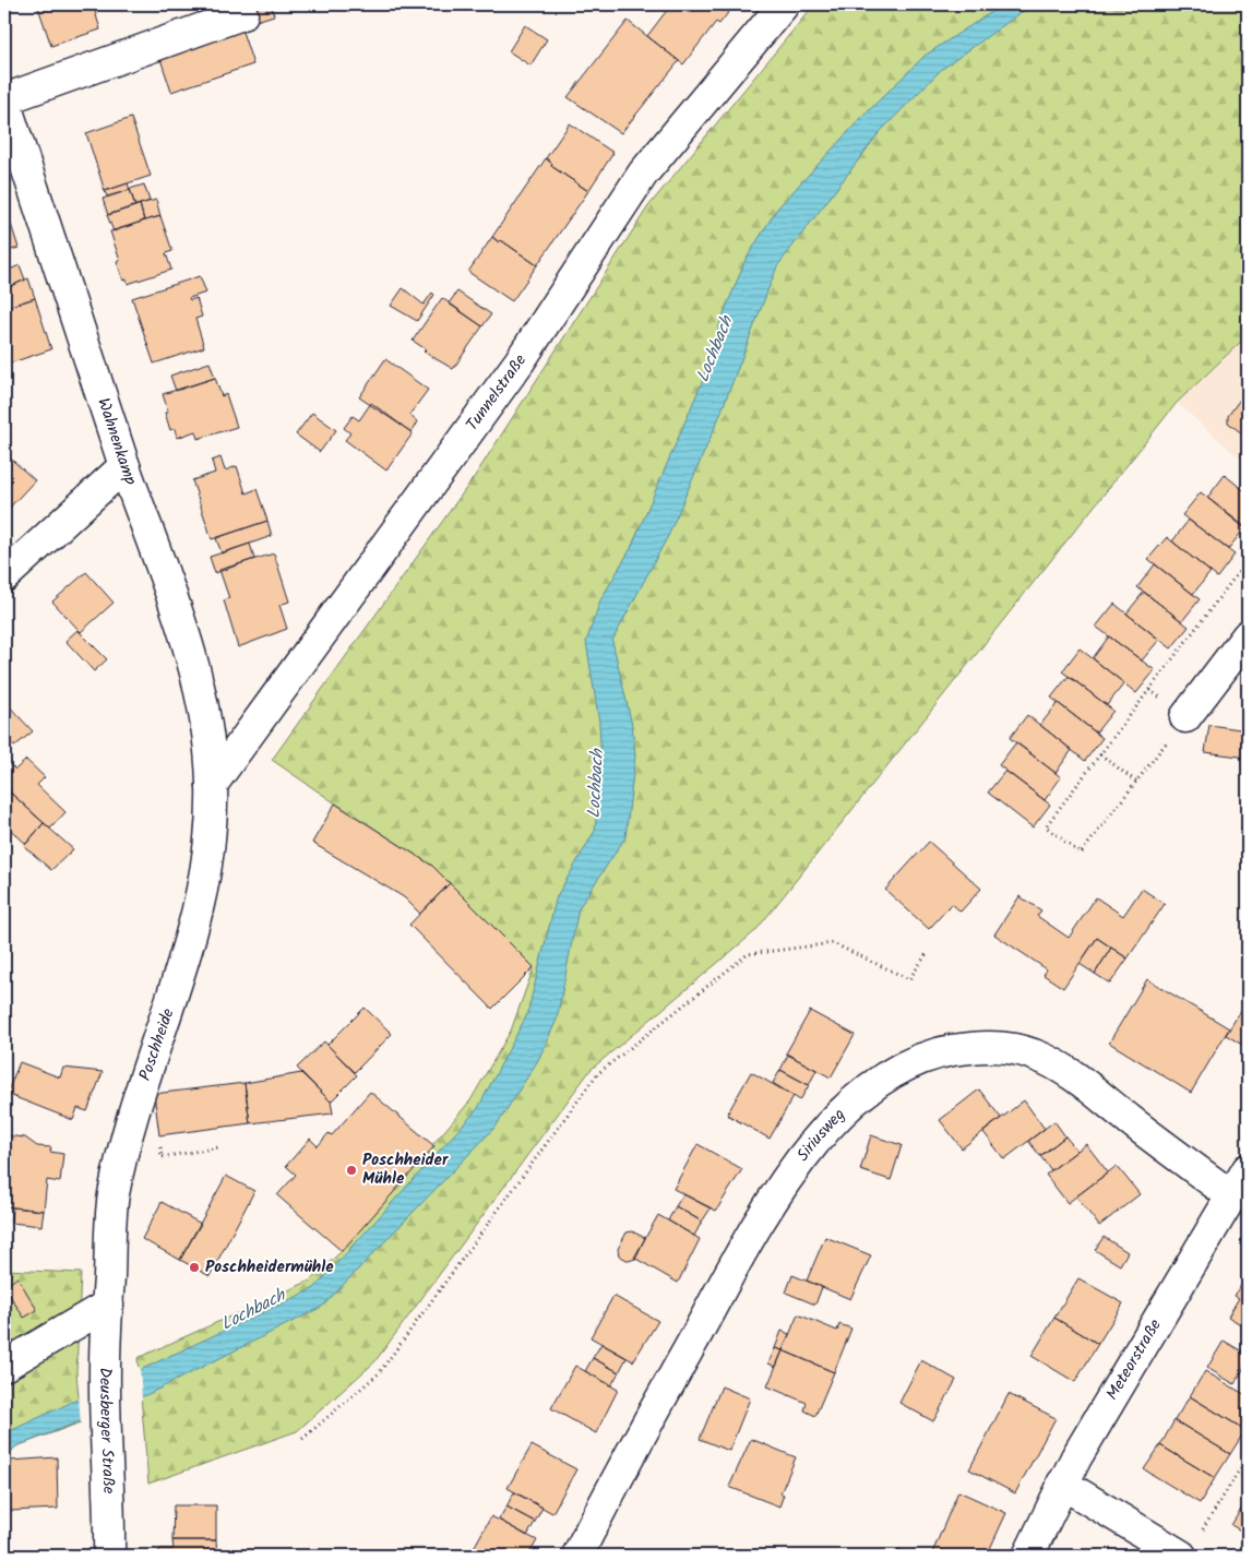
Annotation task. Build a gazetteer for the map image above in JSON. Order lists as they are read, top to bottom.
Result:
{
  "streets": {
    "street": [
      "Tunnelstraße",
      "Wahnenkamp",
      "Poschheide",
      "Siriusweg",
      "Meteorstraße",
      "Deusberger Straße"
    ]
  },
  "crossings": [
    ["Tunnelstraße", "Wahnenkamp"],
    ["Tunnelstraße", "Poschheide"],
    ["Wahnenkamp", "Poschheide"],
    ["Poschheide", "Deusberger Straße"],
    ["Siriusweg", "Meteorstraße"]
  ],
  "water": ["Lochbach"],
  "places": ["Poschheider Mühle", "Poschheidermühle"]
}
